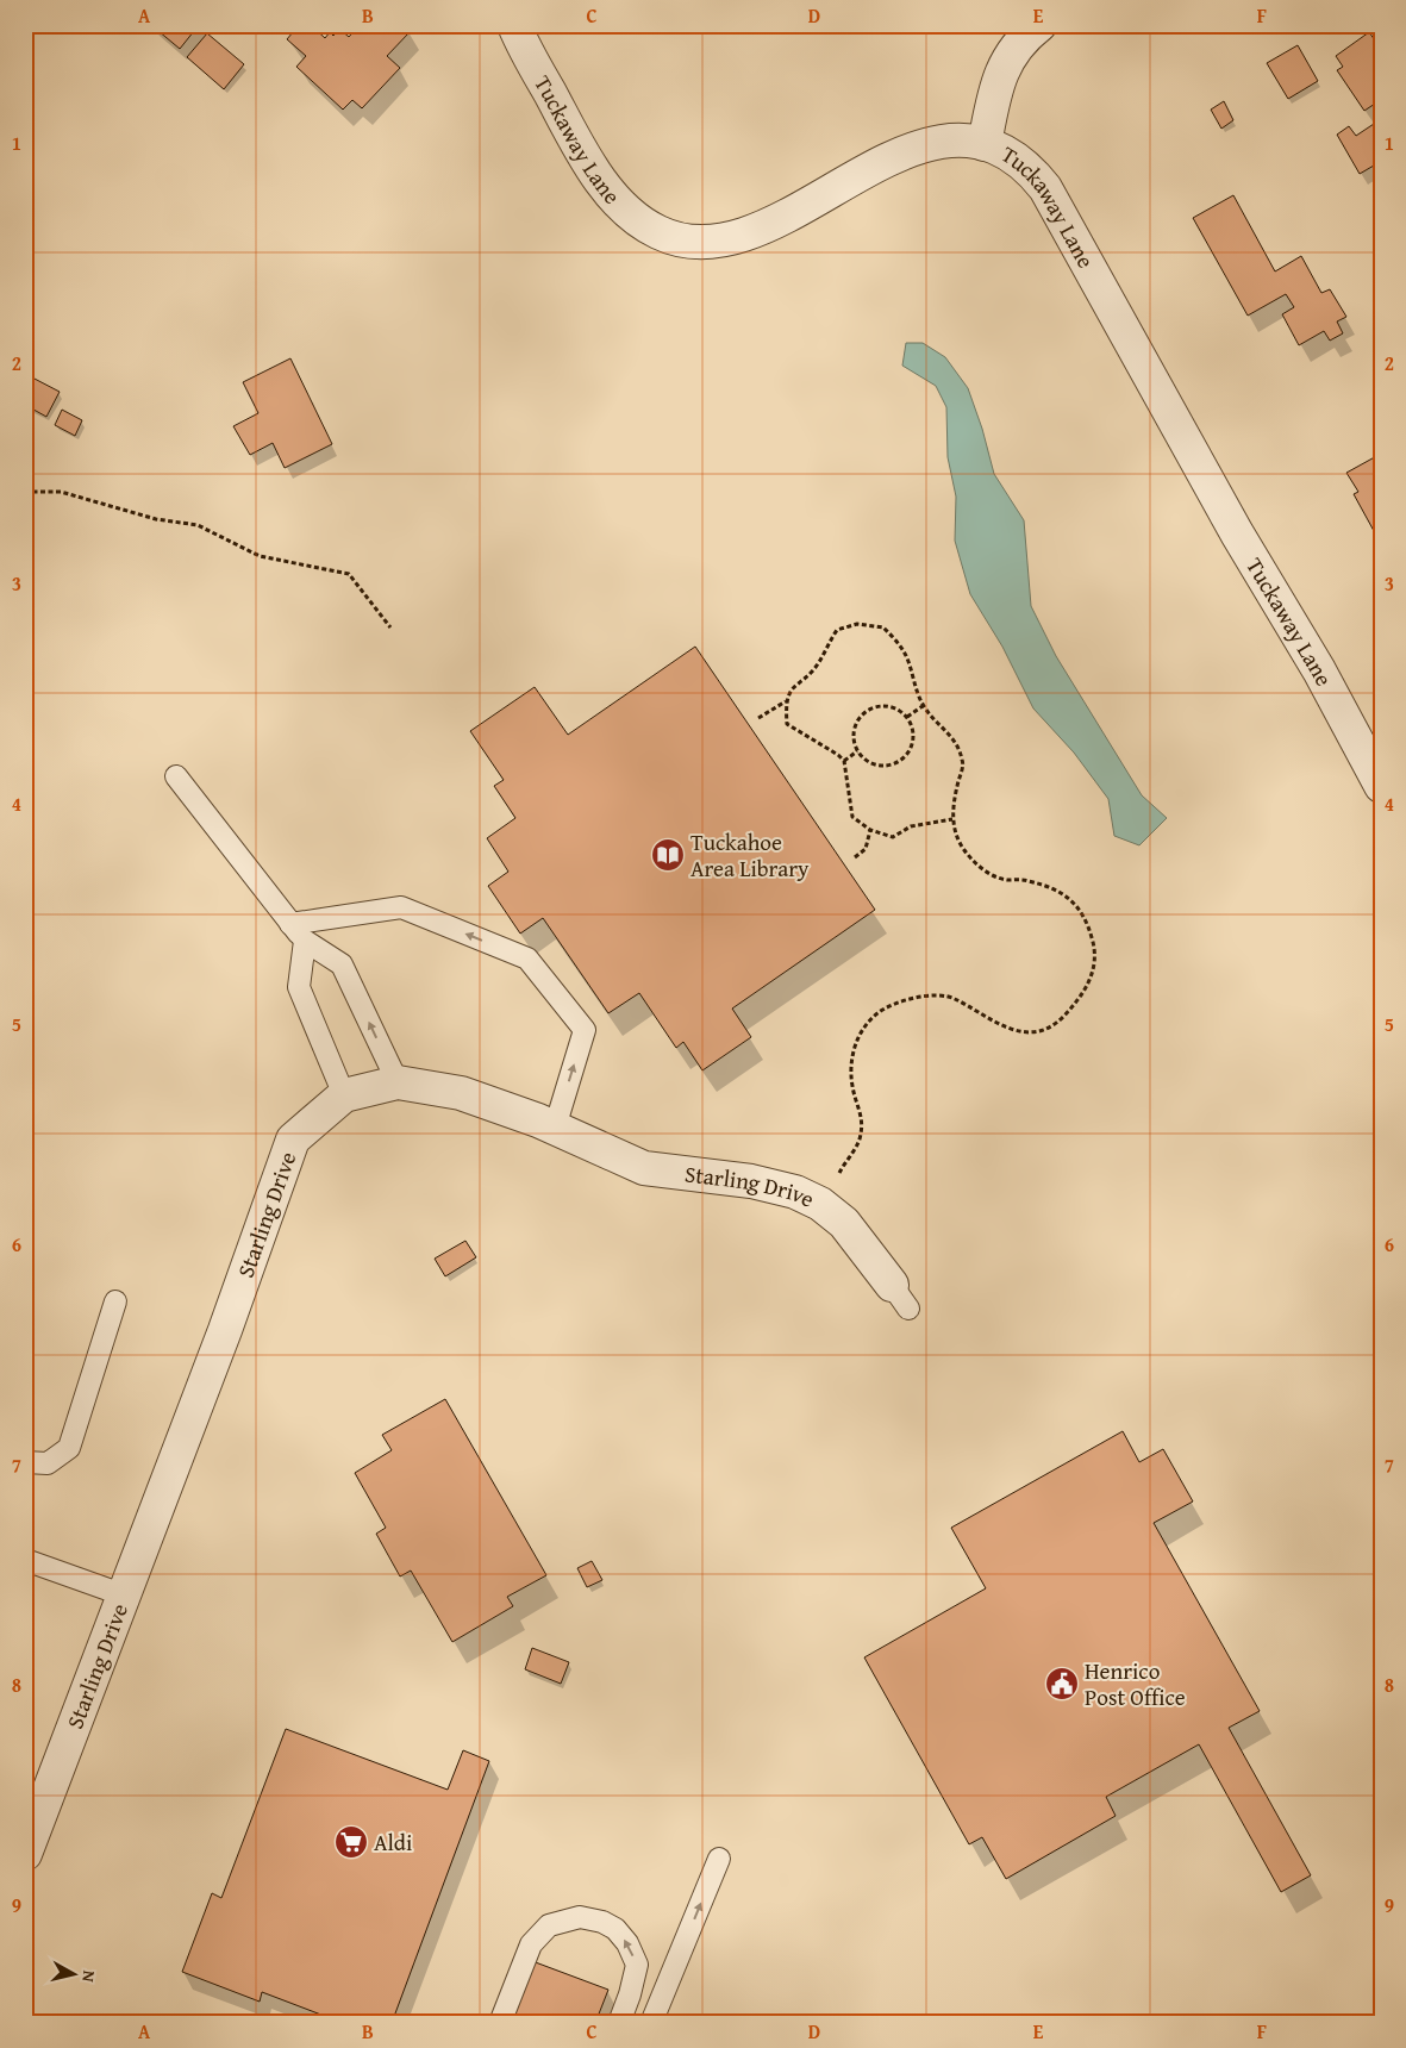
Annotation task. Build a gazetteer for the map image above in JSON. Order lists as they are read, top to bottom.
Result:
{
  "streets": {
    "street": ["Tuckaway Lane", "Starling Drive"]
  },
  "places": {
    "library": ["Tuckahoe Area Library"],
    "public building": ["Henrico Post Office"],
    "supermarket": ["Aldi"]
  },
  "north": "right",
  "grid": {
    "columns": [
      "A",
      "B",
      "C",
      "D",
      "E",
      "F"
    ],
    "rows": [
      "1",
      "2",
      "3",
      "4",
      "5",
      "6",
      "7",
      "8",
      "9"
    ]
  }
}
